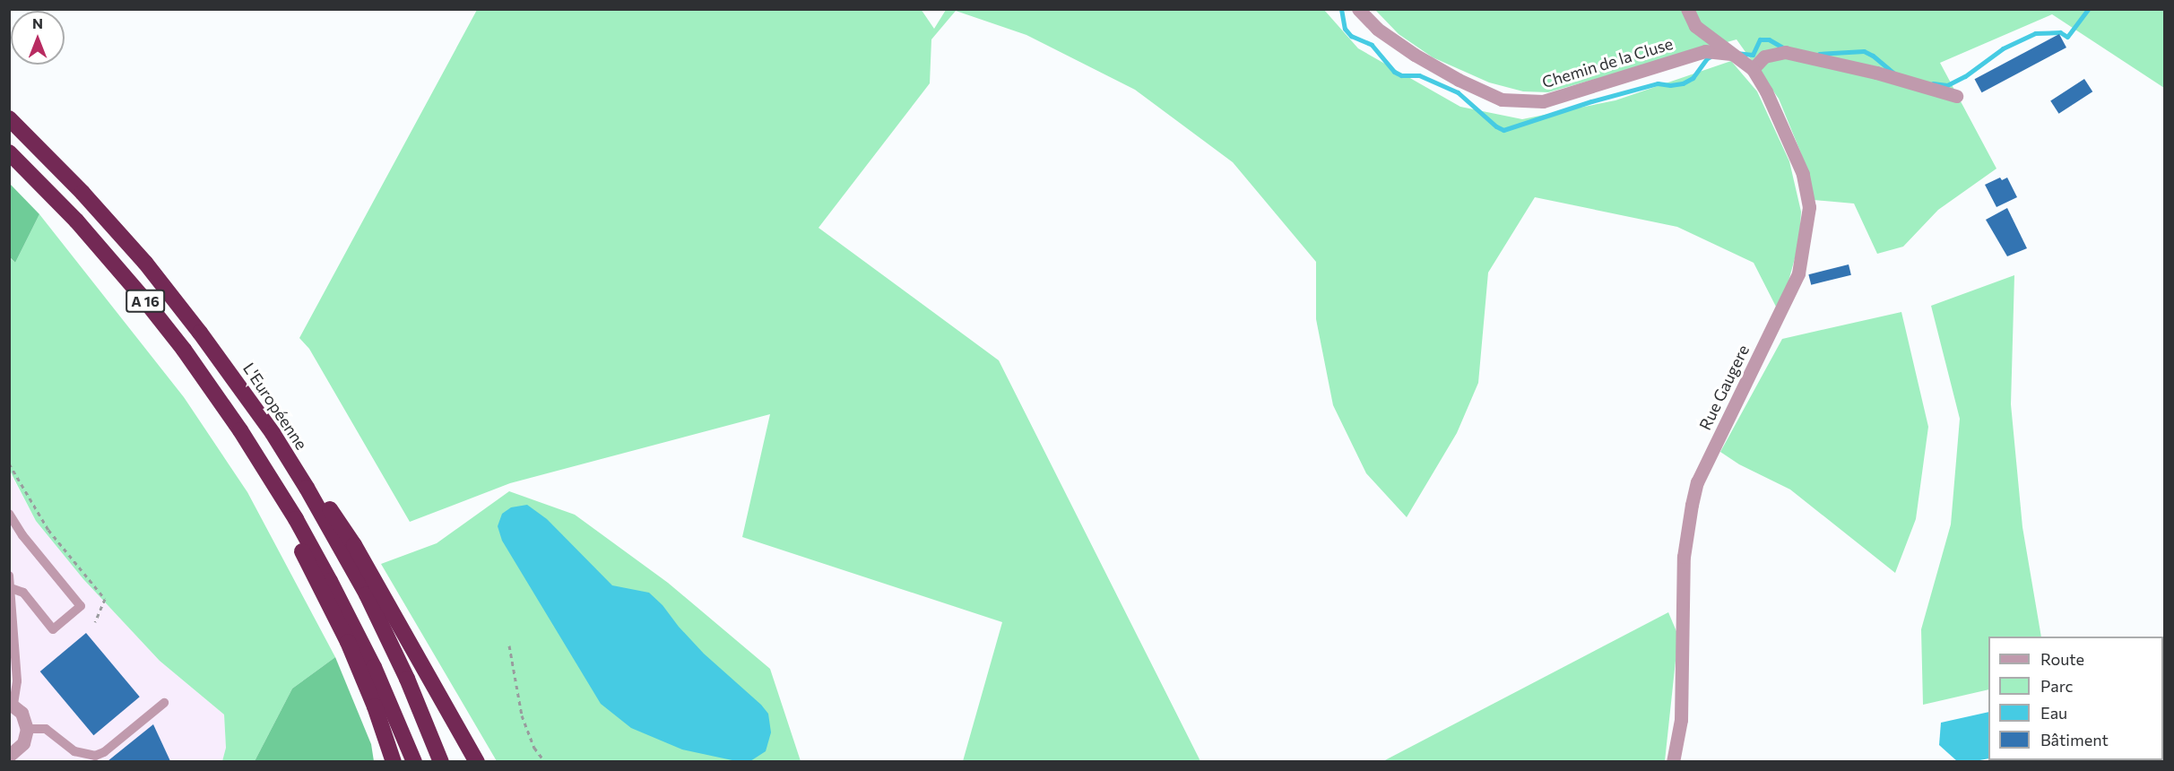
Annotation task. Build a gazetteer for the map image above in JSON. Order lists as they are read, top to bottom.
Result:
{
  "streets": {
    "highway": ["A 16", "L'Européenne"],
    "street": ["Chemin de la Cluse", "Rue Gaugere"]
  },
  "crossings": [
    ["Chemin de la Cluse", "Rue Gaugere"]
  ],
  "legend": [
    "Route",
    "Parc",
    "Eau",
    "Bâtiment"
  ],
  "north": "top"
}
